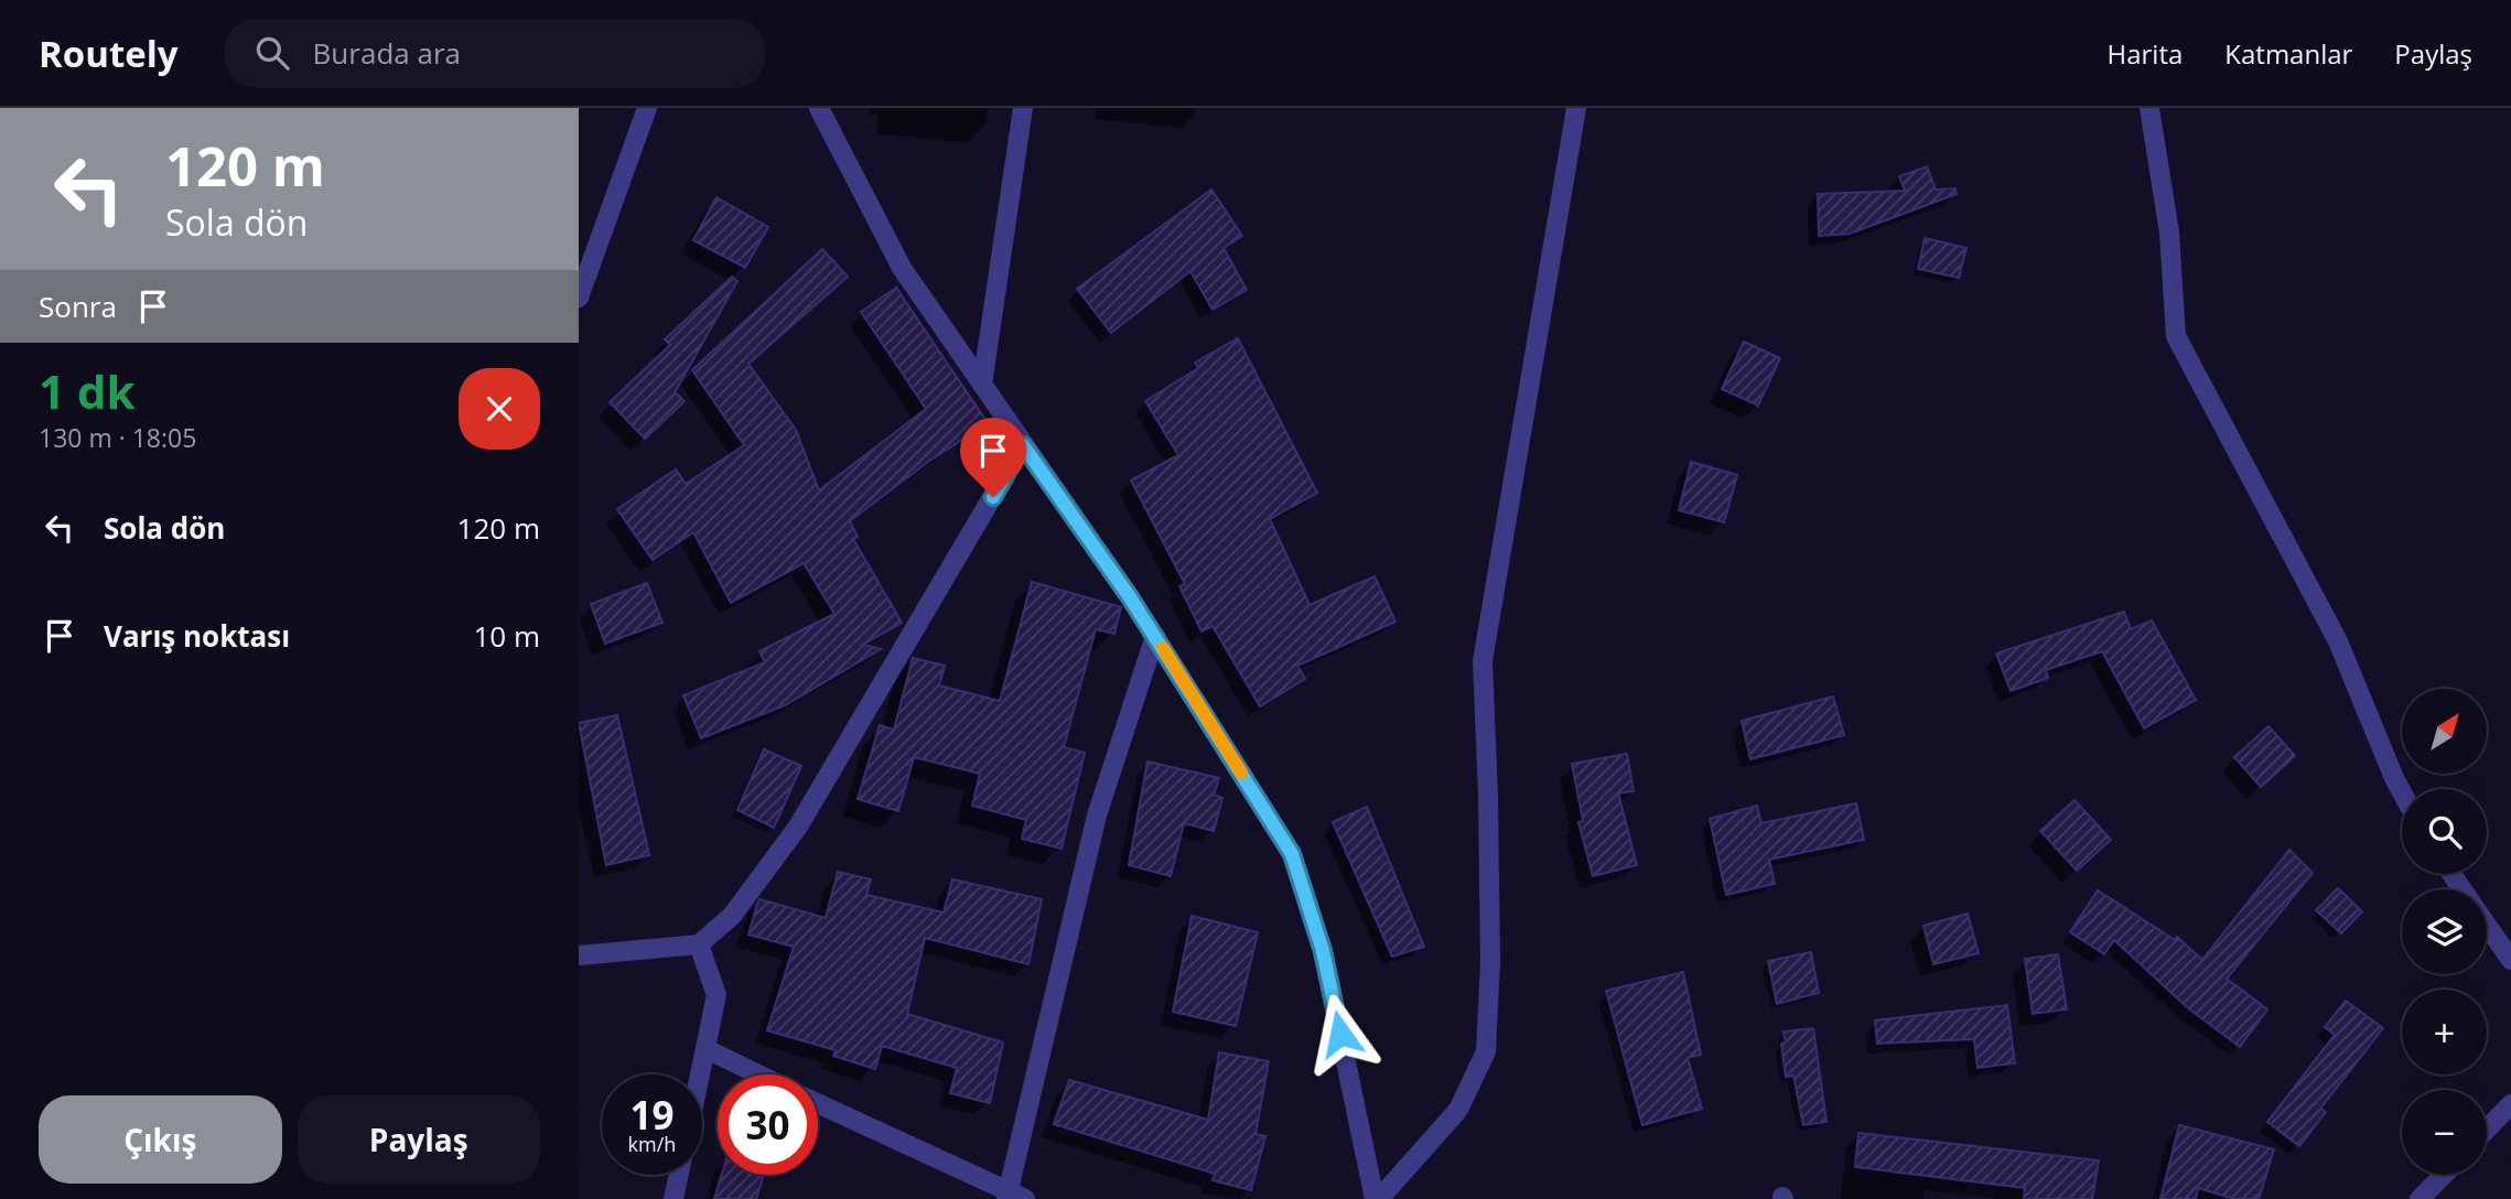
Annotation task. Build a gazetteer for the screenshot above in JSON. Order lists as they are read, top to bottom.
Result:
{
  "north": "top right",
  "page": {
    "header": "Routely",
    "search": "Burada ara",
    "nav": ["Harita", "Katmanlar", "Paylaş"],
    "turn": ["120 m", "Sola dön"],
    "then": "Sonra",
    "heading": ["1 dk", "130 m · 18:05"],
    "list": [
      {
        "name": "Sola dön",
        "value": "120 m"
      },
      {
        "name": "Varış noktası",
        "value": "10 m"
      }
    ],
    "map_buttons": ["+", "−"],
    "speed": "19 km/h",
    "limit": "30",
    "buttons": ["Çıkış", "Paylaş"]
  }
}
